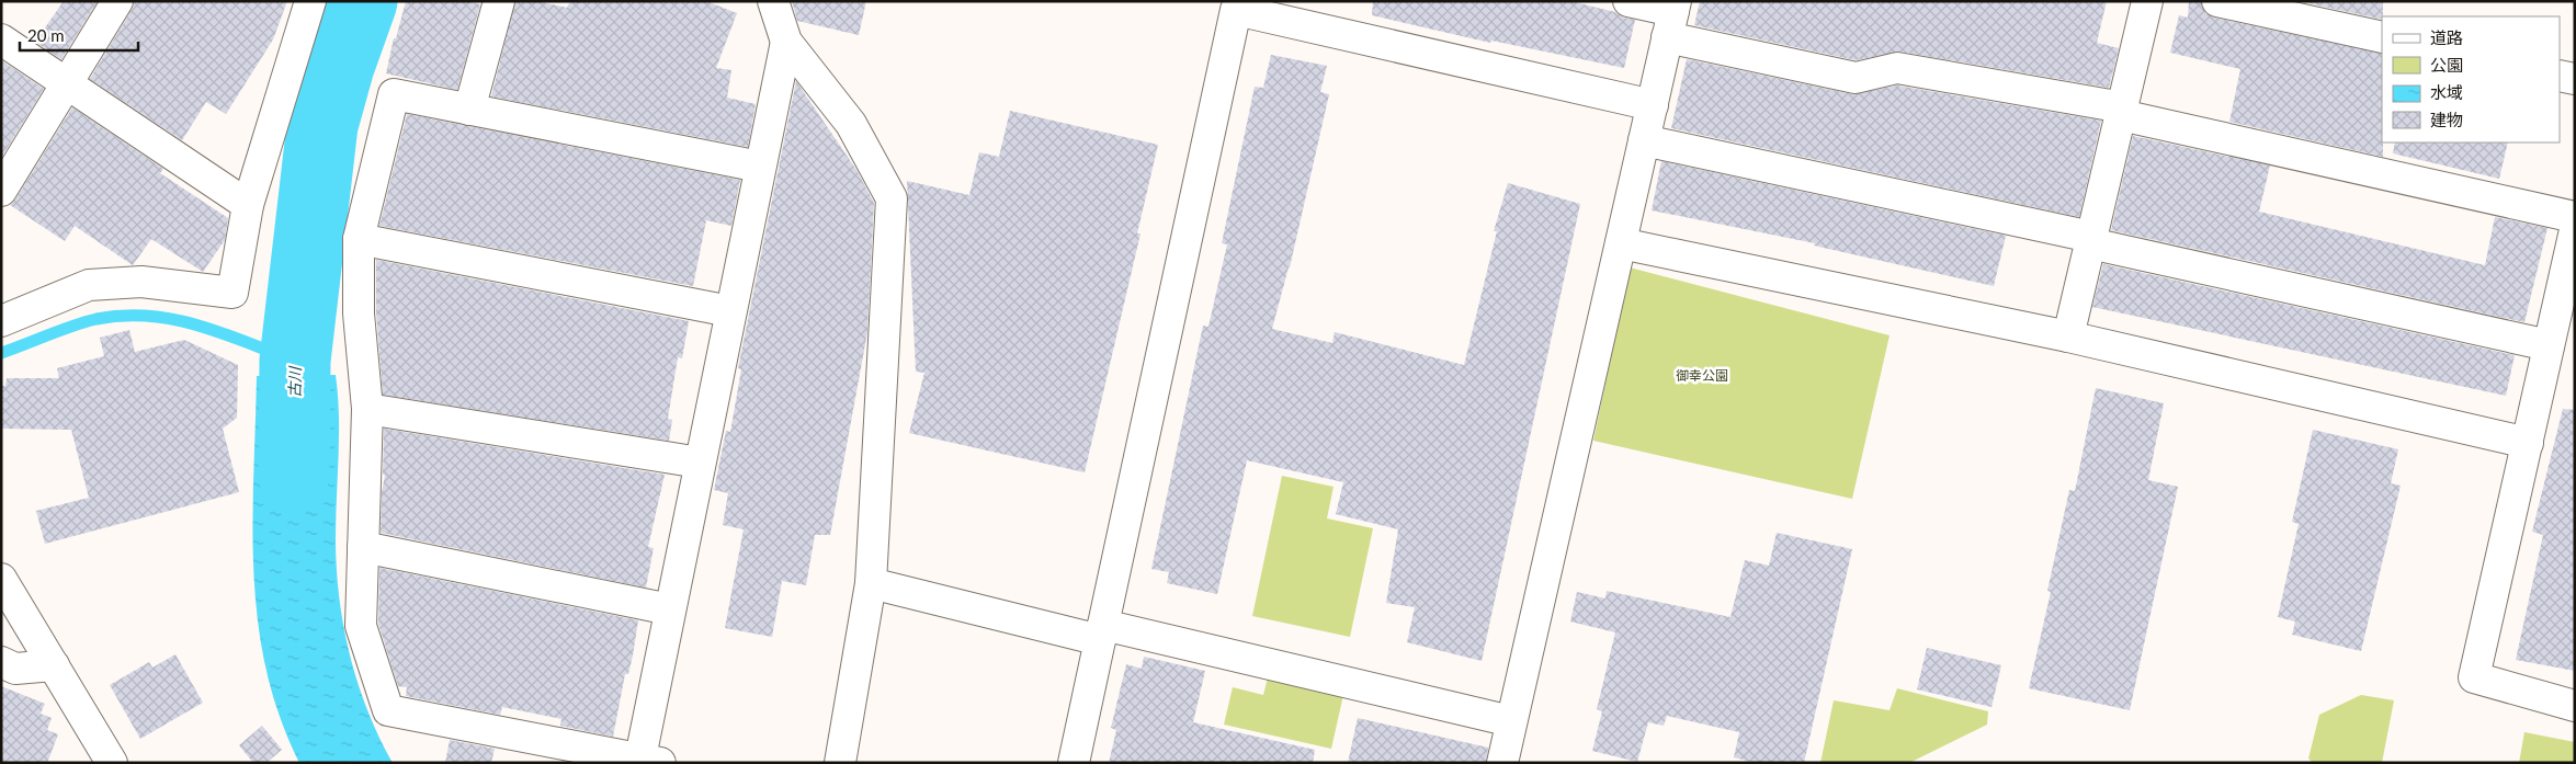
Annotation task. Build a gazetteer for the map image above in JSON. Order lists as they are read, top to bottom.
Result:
{
  "water": ["古川"],
  "parks": ["御幸公園"],
  "legend": [
    "道路",
    "公園",
    "水域",
    "建物"
  ],
  "scale_bar": "20 m"
}
